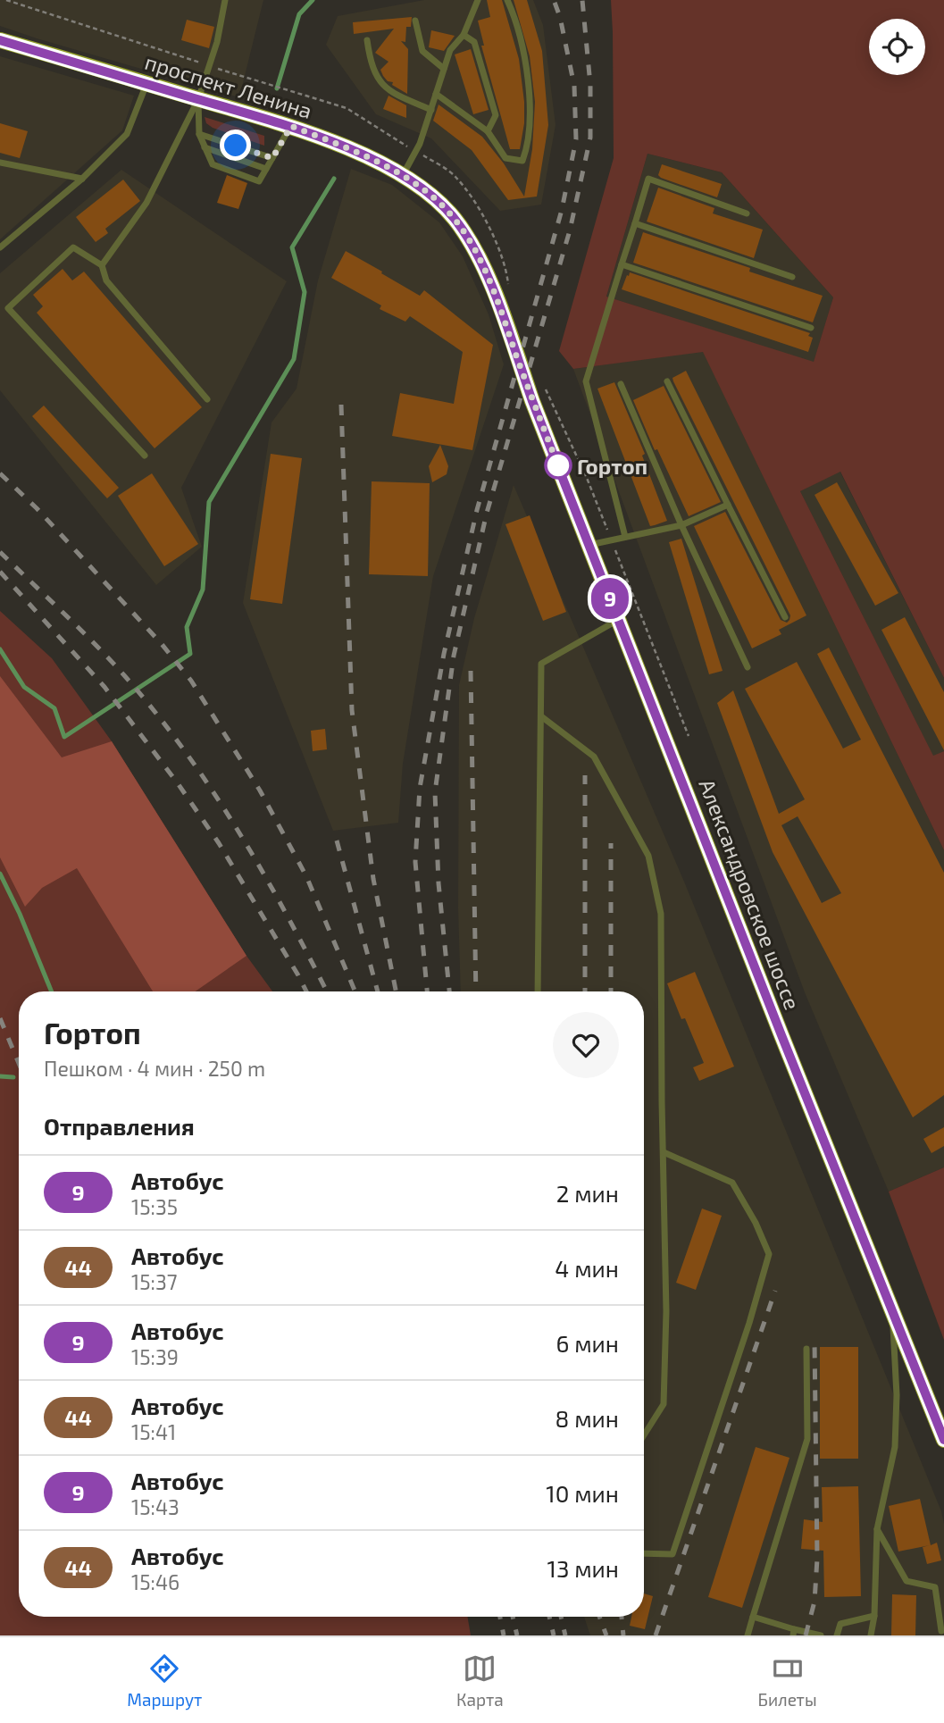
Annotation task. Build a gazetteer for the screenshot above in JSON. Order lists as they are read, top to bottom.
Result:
{
  "streets": {
    "main road": ["проспект Ленина", "Александровское шоссе"]
  },
  "crossings": [
    ["проспект Ленина", "Александровское шоссе"]
  ],
  "places": ["Гортоп"],
  "lines": ["bus line 9"],
  "page": {
    "on_map": "9",
    "heading": [
      ["Гортоп", "Пешком · 4 мин · 250 m"],
      "Отправления"
    ],
    "list": [
      {
        "mark": "9",
        "name": "Автобус",
        "note": "15:35",
        "value": "2 мин"
      },
      {
        "mark": "44",
        "name": "Автобус",
        "note": "15:37",
        "value": "4 мин"
      },
      {
        "mark": "9",
        "name": "Автобус",
        "note": "15:39",
        "value": "6 мин"
      },
      {
        "mark": "44",
        "name": "Автобус",
        "note": "15:41",
        "value": "8 мин"
      },
      {
        "mark": "9",
        "name": "Автобус",
        "note": "15:43",
        "value": "10 мин"
      },
      {
        "mark": "44",
        "name": "Автобус",
        "note": "15:46",
        "value": "13 мин"
      }
    ],
    "tabs": ["Маршрут", "Карта", "Билеты"]
  }
}
